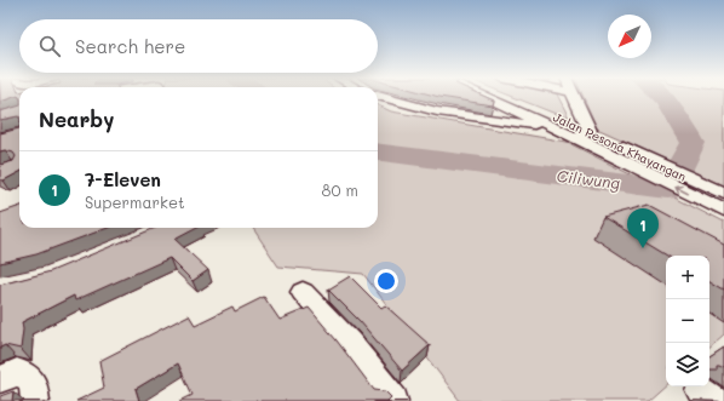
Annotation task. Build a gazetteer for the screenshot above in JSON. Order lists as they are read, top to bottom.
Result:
{
  "streets": {
    "street": ["Jalan Pesona Khayangan"]
  },
  "water": ["Ciliwung"],
  "north": "bottom left",
  "page": {
    "search": "Search here",
    "heading": "Nearby",
    "list": [
      {
        "mark": "1",
        "name": "7-Eleven",
        "note": "Supermarket",
        "value": "80 m"
      }
    ],
    "pins": "1",
    "map_buttons": ["+", "−"]
  }
}
